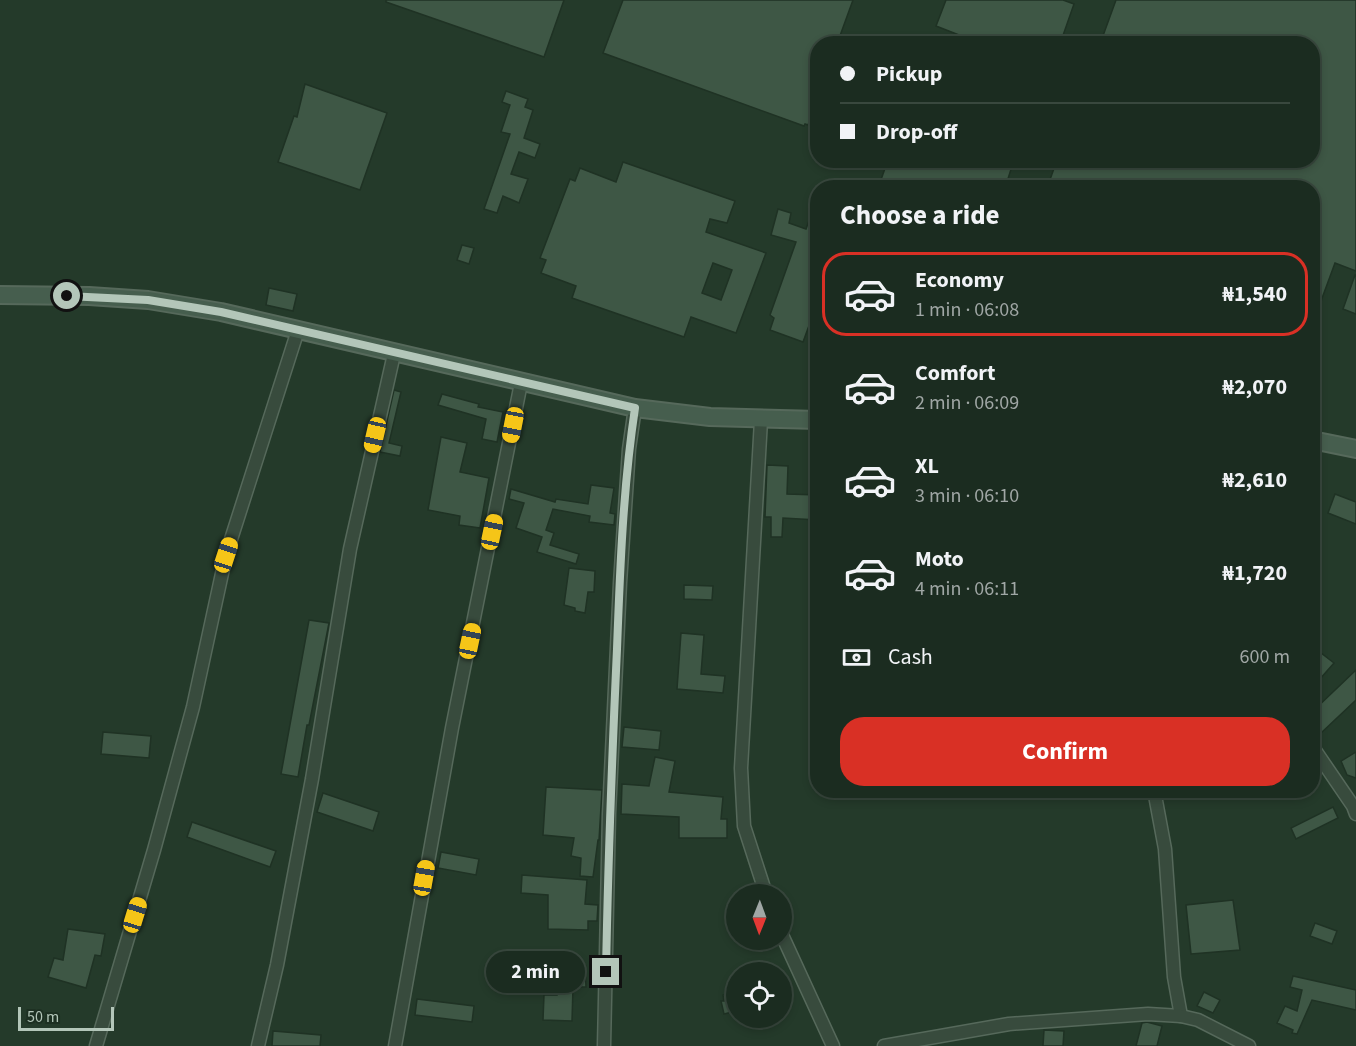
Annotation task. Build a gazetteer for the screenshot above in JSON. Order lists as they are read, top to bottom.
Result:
{
  "scale_bar": "50 m",
  "north": "bottom",
  "page": {
    "banner": ["Pickup", "Drop-off"],
    "heading": "Choose a ride",
    "list": [
      {
        "name": "Economy",
        "note": "1 min · 06:08",
        "value": "₦1,540"
      },
      {
        "name": "Comfort",
        "note": "2 min · 06:09",
        "value": "₦2,070"
      },
      {
        "name": "XL",
        "note": "3 min · 06:10",
        "value": "₦2,610"
      },
      {
        "name": "Moto",
        "note": "4 min · 06:11",
        "value": "₦1,720"
      }
    ],
    "pay": ["Cash", "600 m"],
    "buttons": "Confirm",
    "bubble": "2 min",
    "scale": "50 m"
  }
}
